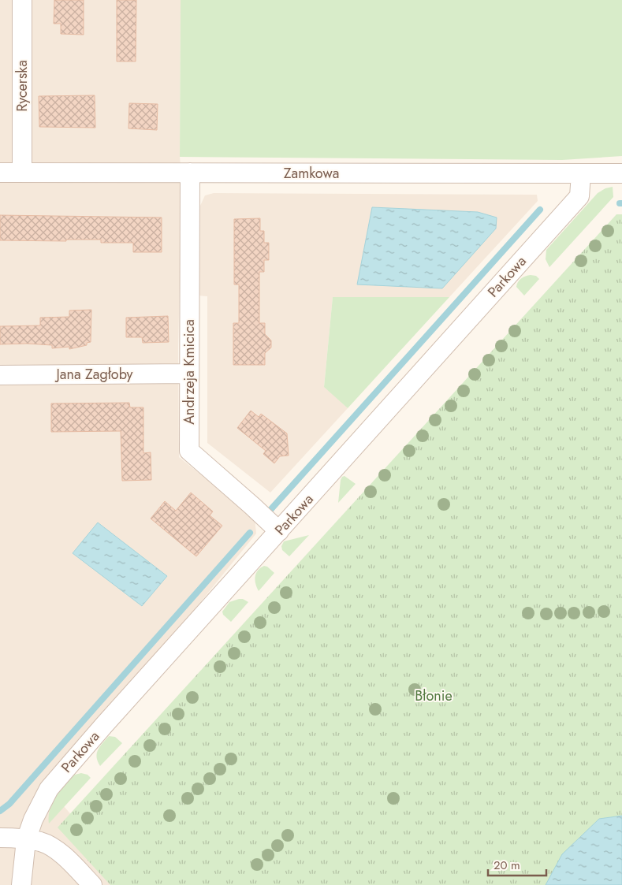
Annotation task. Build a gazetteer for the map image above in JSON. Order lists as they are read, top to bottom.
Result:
{
  "streets": {
    "street": [
      "Rycerska",
      "Zamkowa",
      "Parkowa",
      "Andrzeja Kmicica",
      "Jana Zagłoby"
    ]
  },
  "crossings": [
    ["Rycerska", "Zamkowa"],
    ["Zamkowa", "Parkowa"],
    ["Zamkowa", "Andrzeja Kmicica"],
    ["Parkowa", "Andrzeja Kmicica"],
    ["Andrzeja Kmicica", "Jana Zagłoby"]
  ],
  "parks": ["Błonie"],
  "scale_bar": "20 m"
}
